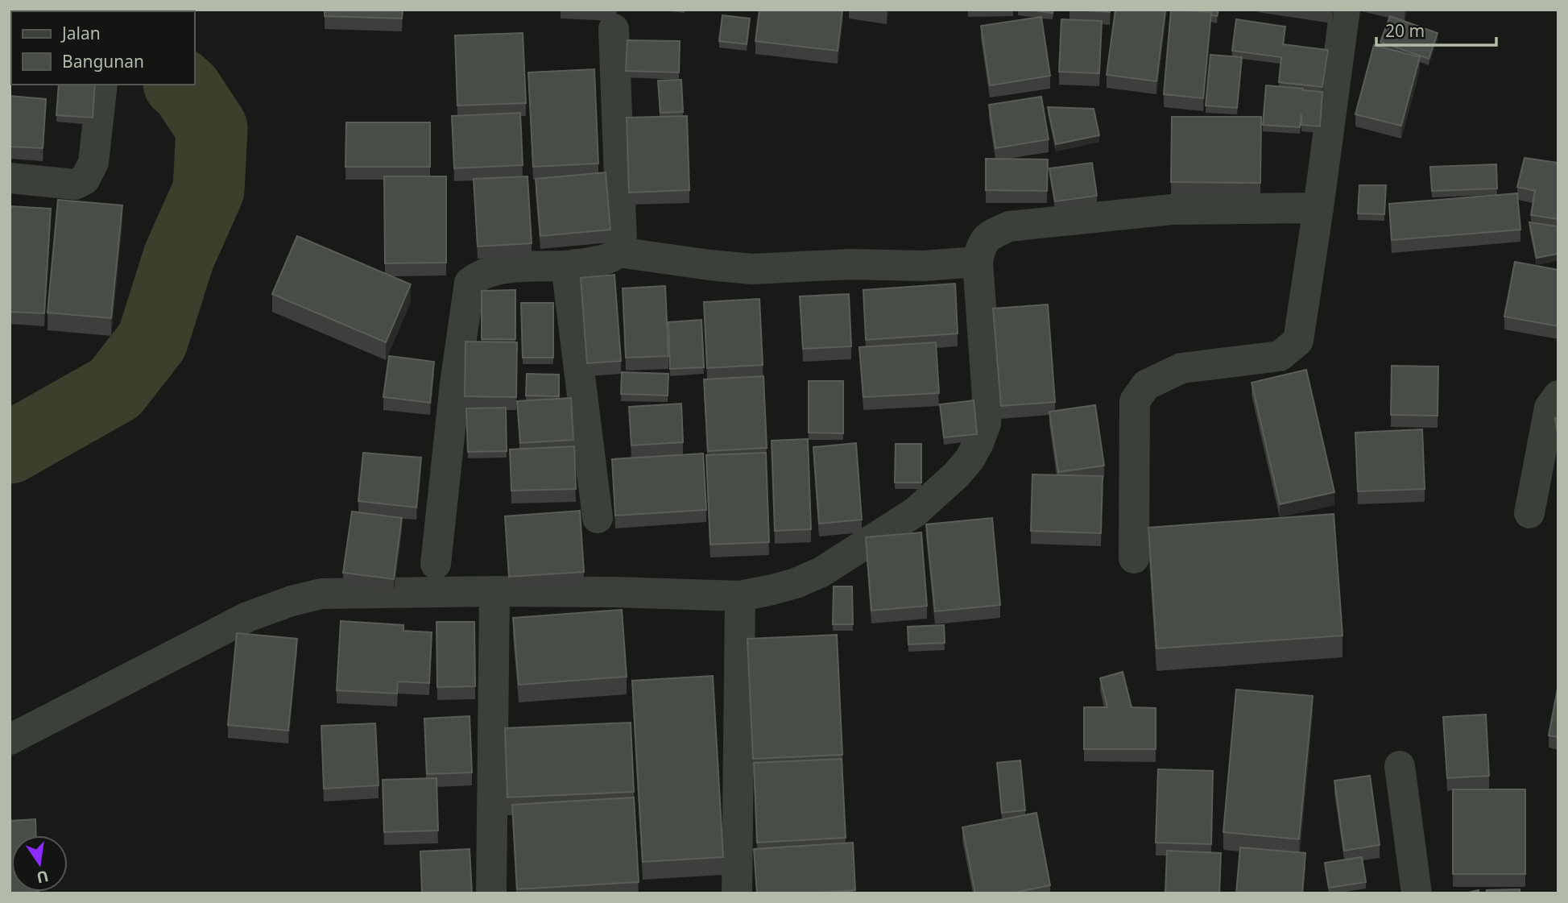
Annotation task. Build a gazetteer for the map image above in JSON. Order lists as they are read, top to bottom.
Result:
{
  "legend": ["Jalan", "Bangunan"],
  "scale_bar": "20 m",
  "north": "bottom"
}
